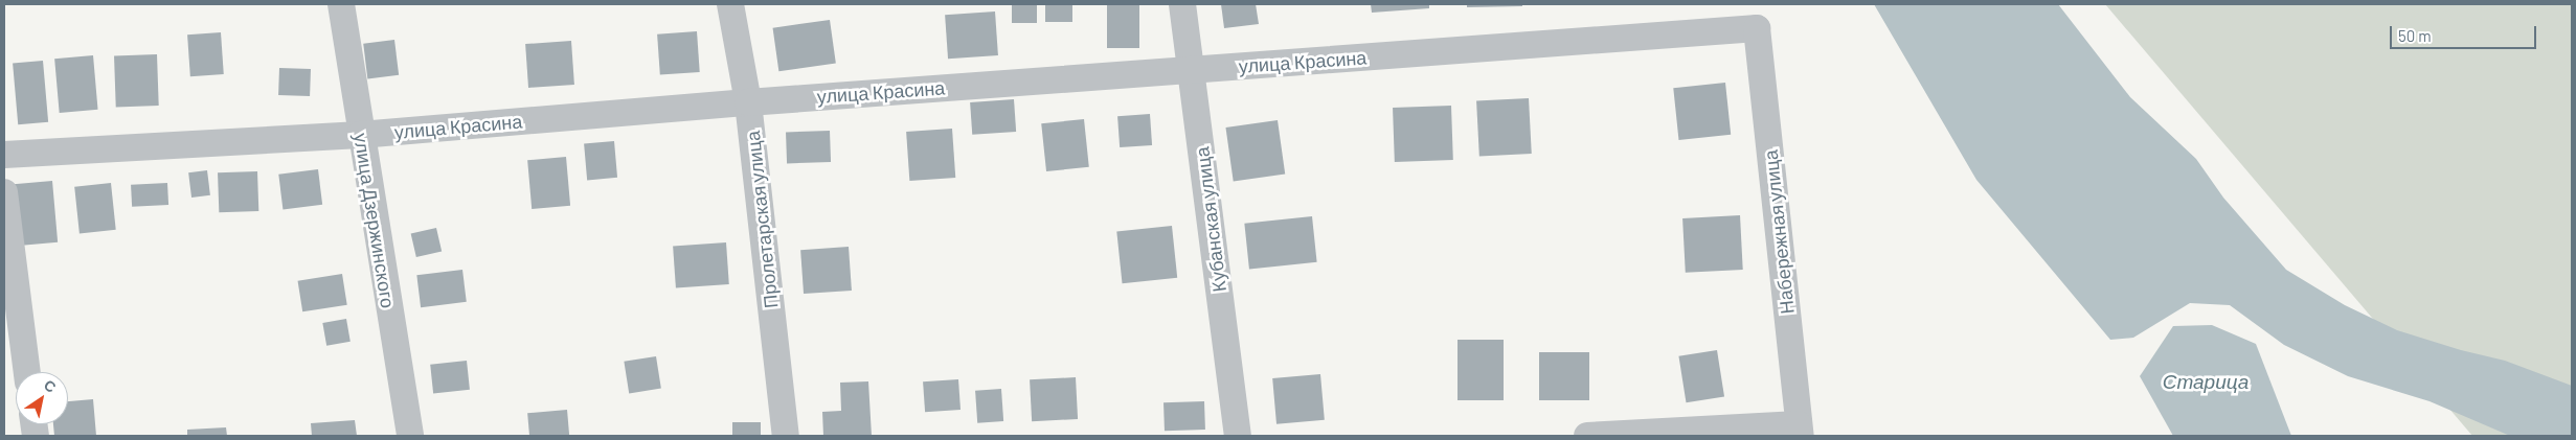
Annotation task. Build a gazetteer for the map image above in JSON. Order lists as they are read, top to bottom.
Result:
{
  "streets": {
    "street": [
      "улица Красина",
      "Пролетарская улица",
      "Кубанская улица",
      "улица Дзержинского",
      "Набережная улица"
    ]
  },
  "crossings": [
    ["улица Красина", "Пролетарская улица"],
    ["улица Красина", "Кубанская улица"],
    ["улица Красина", "улица Дзержинского"],
    ["улица Красина", "Набережная улица"]
  ],
  "water": ["Старица"],
  "scale_bar": "50 m",
  "north": "top right"
}
